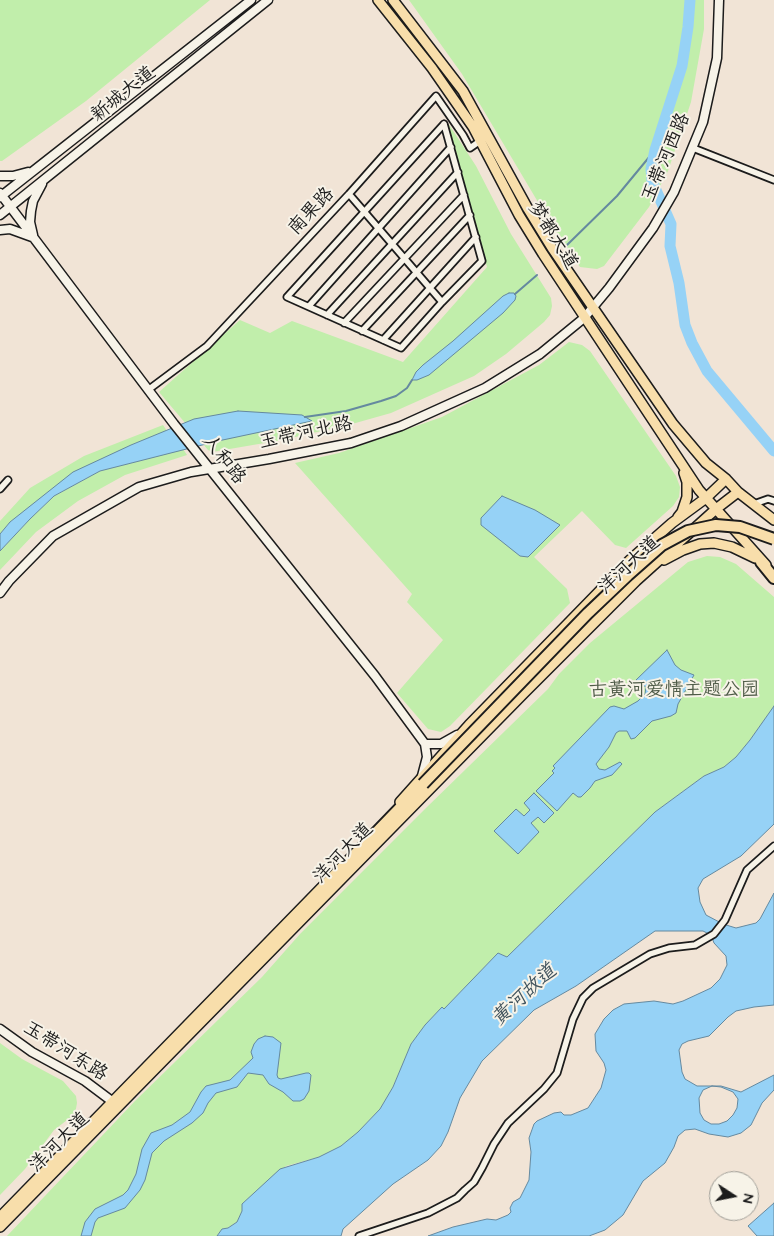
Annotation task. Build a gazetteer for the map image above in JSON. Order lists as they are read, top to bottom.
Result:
{
  "streets": {
    "main road": ["梦都大道", "洋河大道"],
    "street": [
      "新城大道",
      "玉带河西路",
      "南果路",
      "玉带河北路",
      "人和路",
      "玉带河东路"
    ]
  },
  "crossings": [
    ["新城大道", "人和路"],
    ["玉带河西路", "梦都大道"],
    ["玉带河西路", "玉带河北路"],
    ["南果路", "梦都大道"],
    ["南果路", "人和路"],
    ["梦都大道", "玉带河北路"],
    ["梦都大道", "洋河大道"],
    ["玉带河北路", "人和路"],
    ["洋河大道", "玉带河东路"]
  ],
  "water": ["黄河故道"],
  "parks": ["古黄河爱情主题公园"],
  "north": "right"
}
